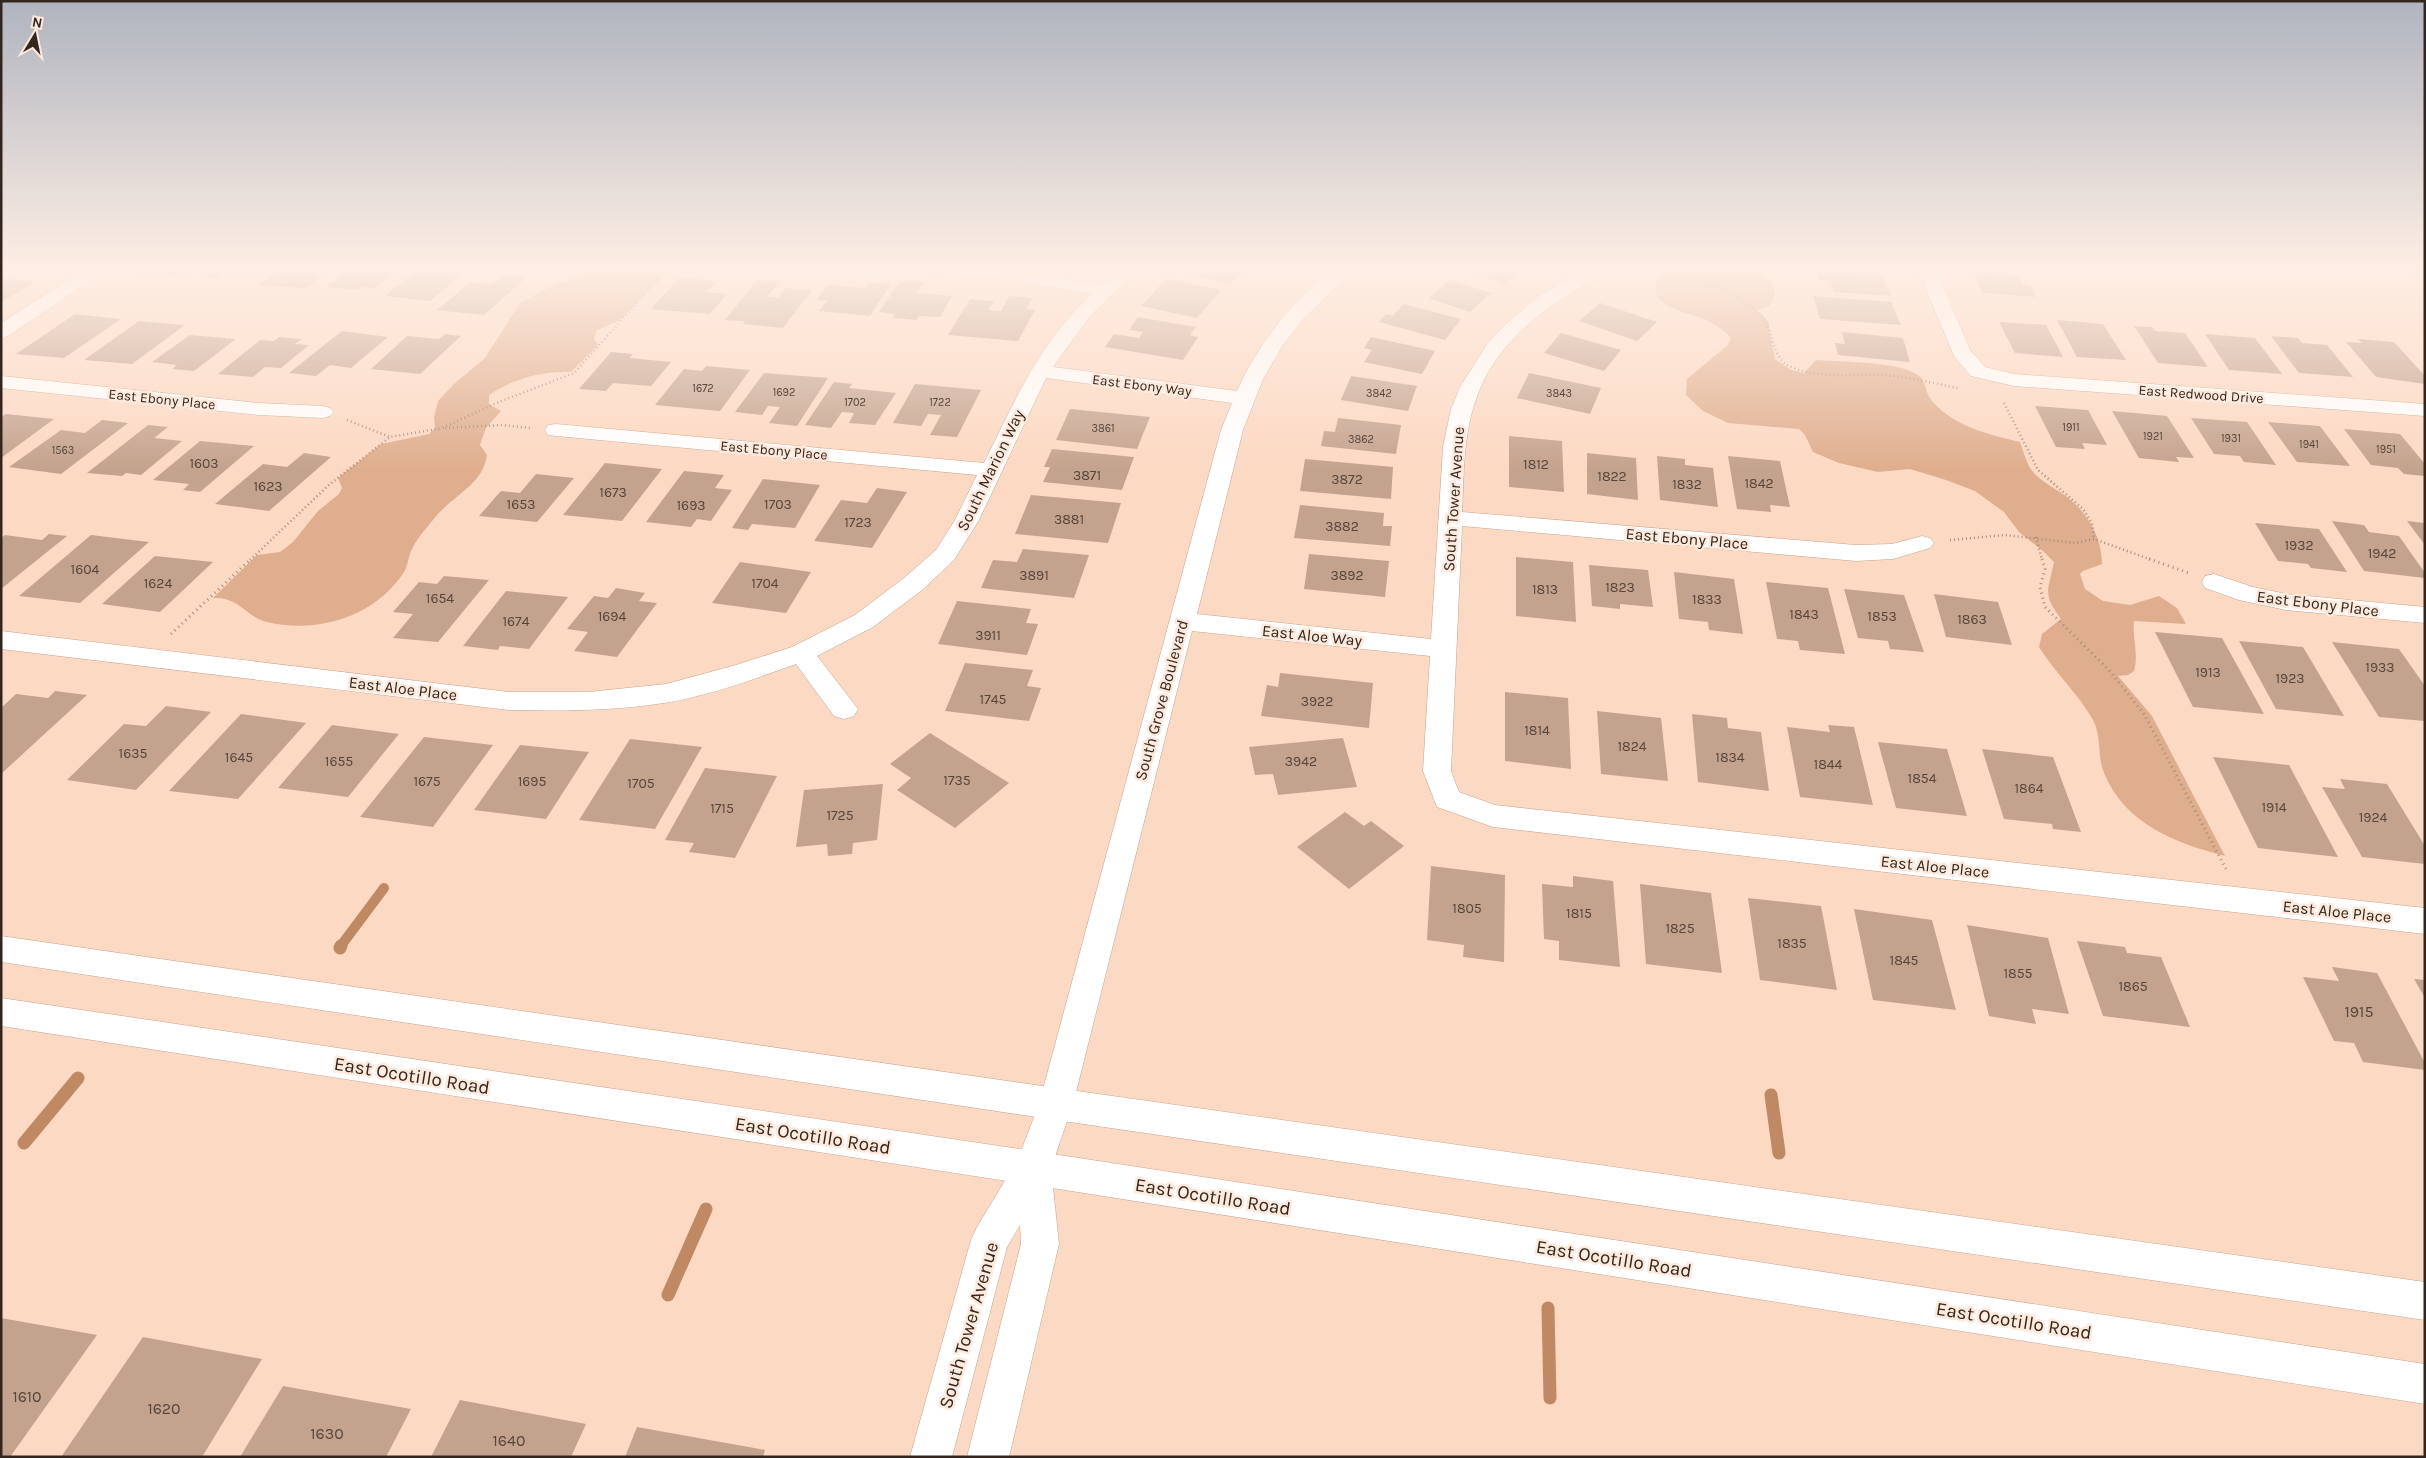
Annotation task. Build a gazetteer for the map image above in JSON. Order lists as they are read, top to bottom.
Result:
{
  "streets": {
    "street": [
      "East Ebony Way",
      "East Redwood Drive",
      "East Ebony Place",
      "South Marion Way",
      "South Tower Avenue",
      "East Aloe Way",
      "East Aloe Place",
      "South Grove Boulevard",
      "East Ocotillo Road"
    ]
  },
  "crossings": [
    ["East Ebony Way", "South Marion Way"],
    ["East Ebony Way", "South Grove Boulevard"],
    ["East Ebony Place", "South Marion Way"],
    ["East Ebony Place", "South Tower Avenue"],
    ["South Marion Way", "East Aloe Place"],
    ["South Tower Avenue", "East Aloe Way"],
    ["South Tower Avenue", "East Aloe Place"],
    ["South Tower Avenue", "South Grove Boulevard"],
    ["South Tower Avenue", "East Ocotillo Road"],
    ["East Aloe Way", "South Grove Boulevard"],
    ["South Grove Boulevard", "East Ocotillo Road"]
  ],
  "house_numbers": [
    "1672",
    "1692",
    "3842",
    "3843",
    "1702",
    "1722",
    "1911",
    "3861",
    "1921",
    "1931",
    "3862",
    "1941",
    "1951",
    "1563",
    "1603",
    "1812",
    "3871",
    "1822",
    "3872",
    "1842",
    "1832",
    "1623",
    "1673",
    "1653",
    "1703",
    "1693",
    "3881",
    "1723",
    "3882",
    "1932",
    "1942",
    "1604",
    "3891",
    "3892",
    "1624",
    "1704",
    "1823",
    "1813",
    "1654",
    "1833",
    "1843",
    "1694",
    "1853",
    "1863",
    "1674",
    "3911",
    "1933",
    "1913",
    "1923",
    "1745",
    "3922",
    "1814",
    "1824",
    "1635",
    "1645",
    "1834",
    "1655",
    "3942",
    "1844",
    "1854",
    "1735",
    "1675",
    "1695",
    "1705",
    "1864",
    "1914",
    "1715",
    "1725",
    "1924",
    "1805",
    "1815",
    "1825",
    "1835",
    "1845",
    "1855",
    "1865",
    "1915",
    "1610",
    "1620",
    "1630",
    "1640"
  ],
  "north": "top"
}
